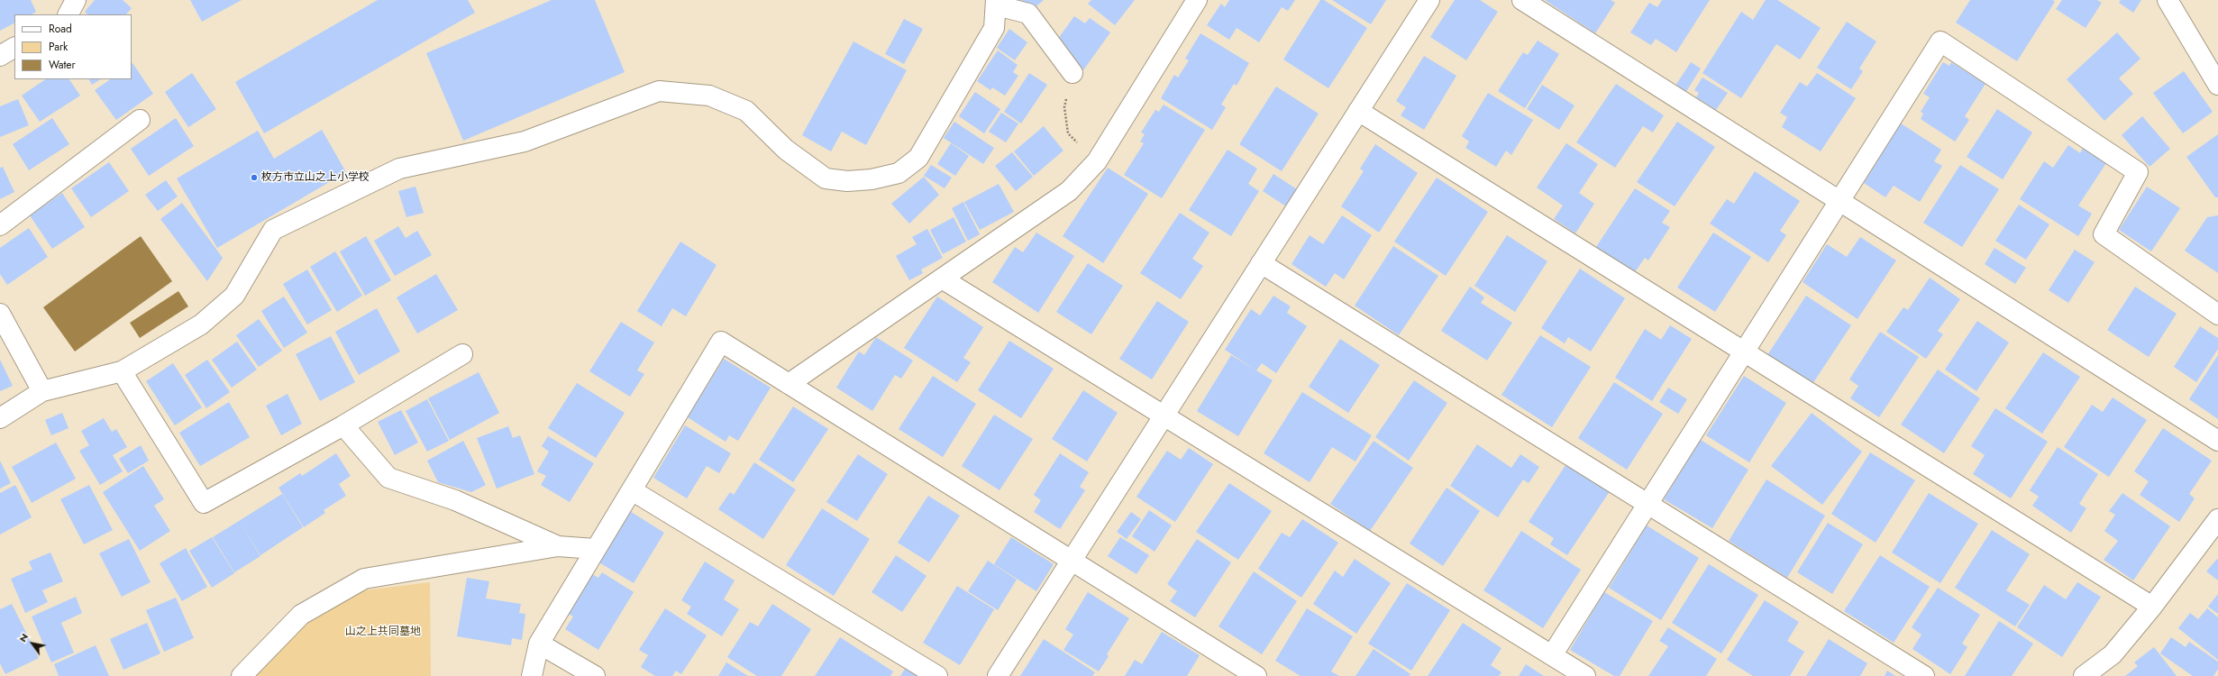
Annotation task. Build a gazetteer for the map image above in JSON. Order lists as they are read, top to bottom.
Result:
{
  "parks": ["山之上共同墓地"],
  "places": ["枚方市立山之上小学校"],
  "legend": ["Road", "Park", "Water"],
  "north": "top left"
}
